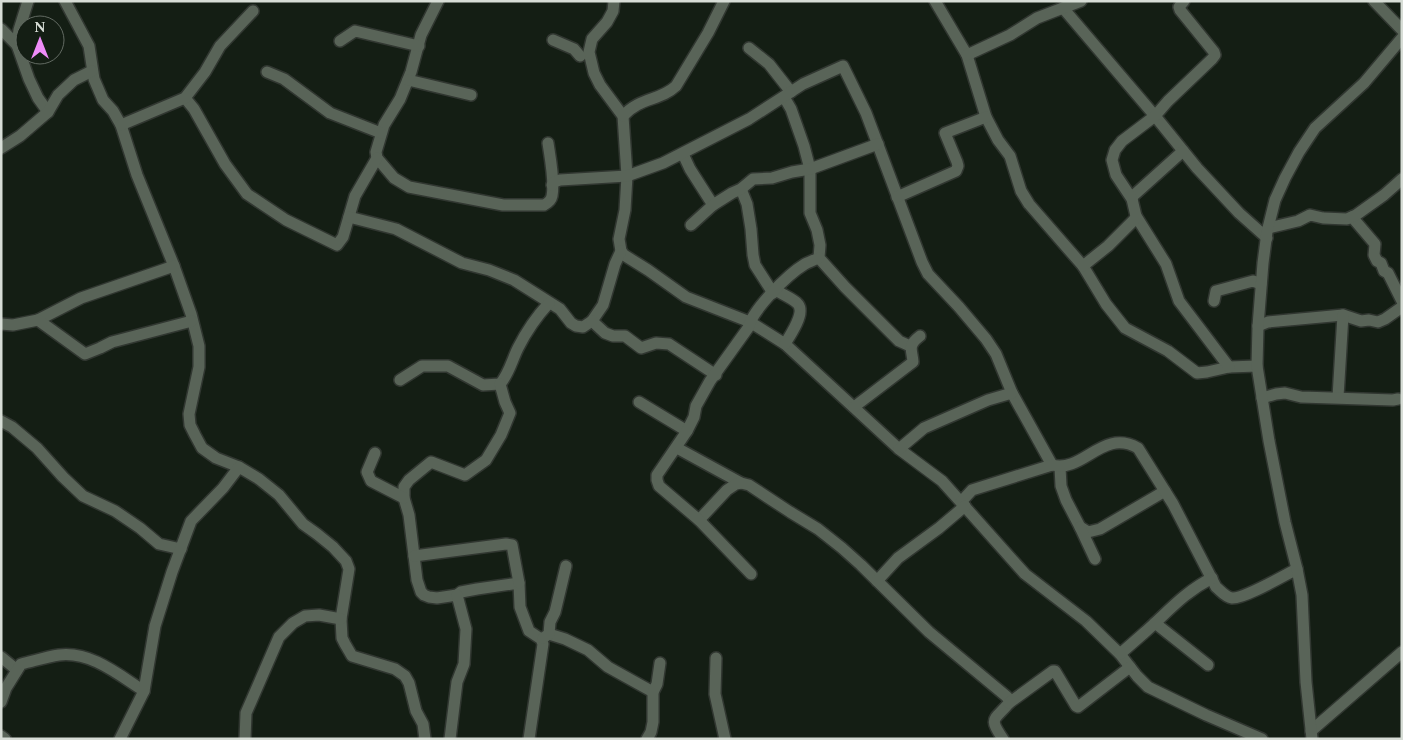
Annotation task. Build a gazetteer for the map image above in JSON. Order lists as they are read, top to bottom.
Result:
{
  "north": "top"
}
